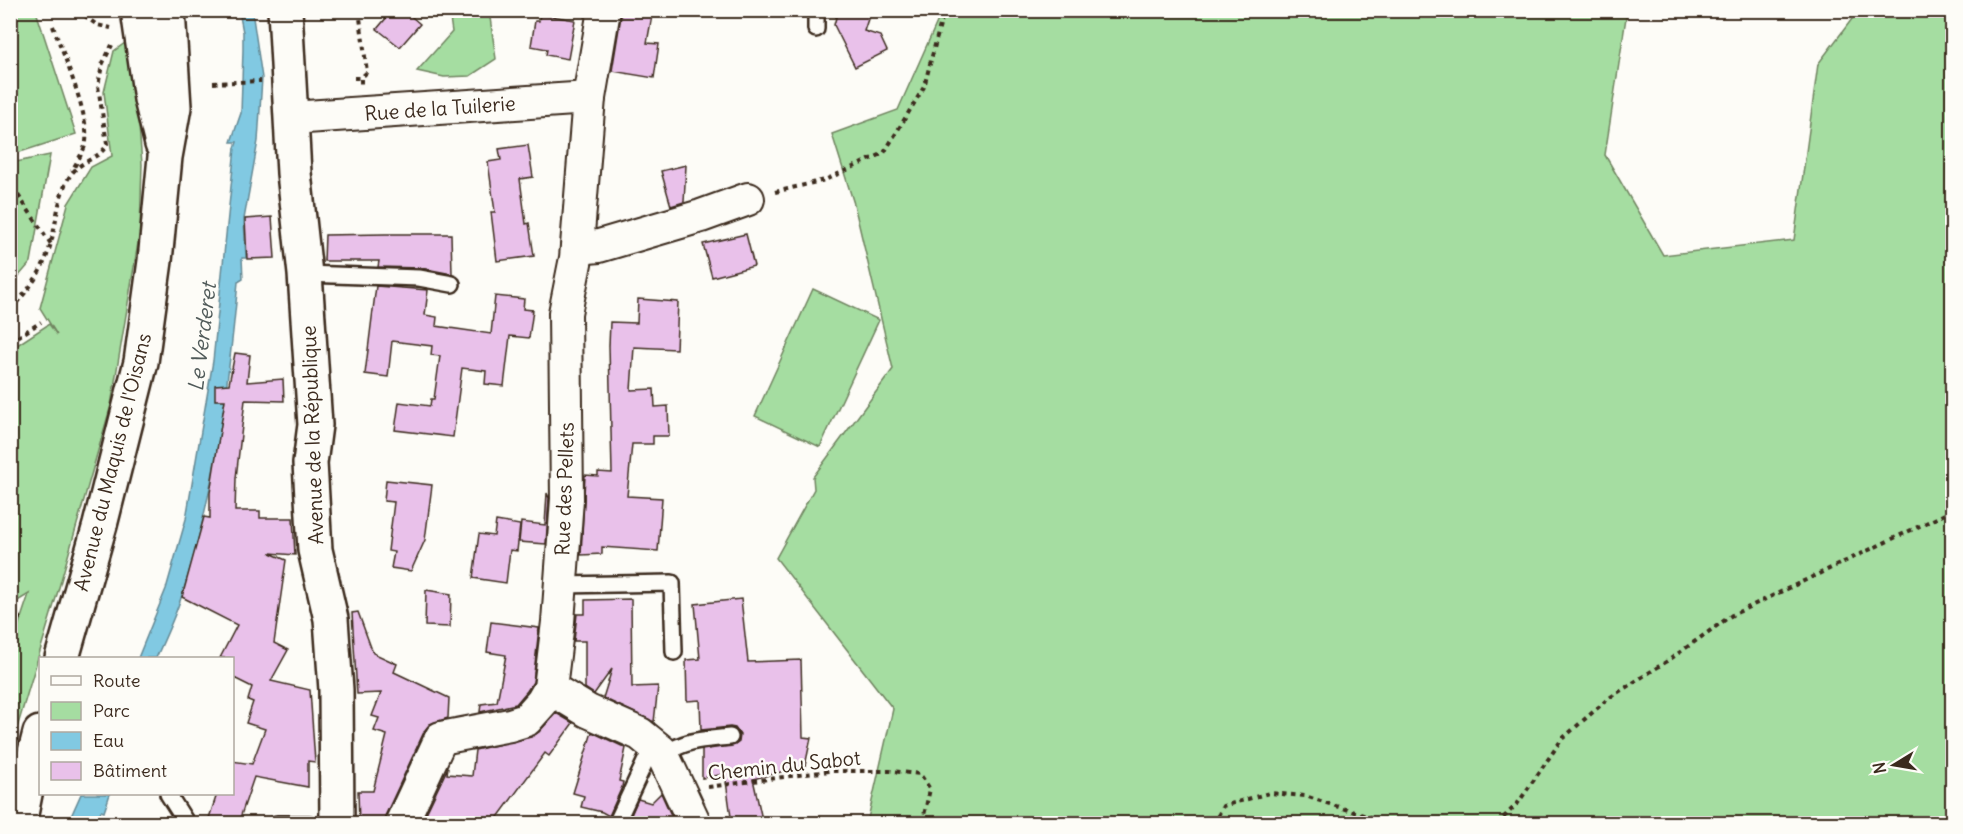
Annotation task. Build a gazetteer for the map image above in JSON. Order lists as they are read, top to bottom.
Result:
{
  "streets": {
    "main road": ["Avenue de la République", "Avenue du Maquis de l'Oisans"],
    "street": ["Rue de la Tuilerie", "Rue des Pellets"],
    "path": ["Chemin du Sabot"]
  },
  "crossings": [
    ["Rue de la Tuilerie", "Avenue de la République"],
    ["Rue de la Tuilerie", "Rue des Pellets"]
  ],
  "water": ["Le Verderet"],
  "legend": [
    "Route",
    "Parc",
    "Eau",
    "Bâtiment"
  ],
  "north": "left"
}
